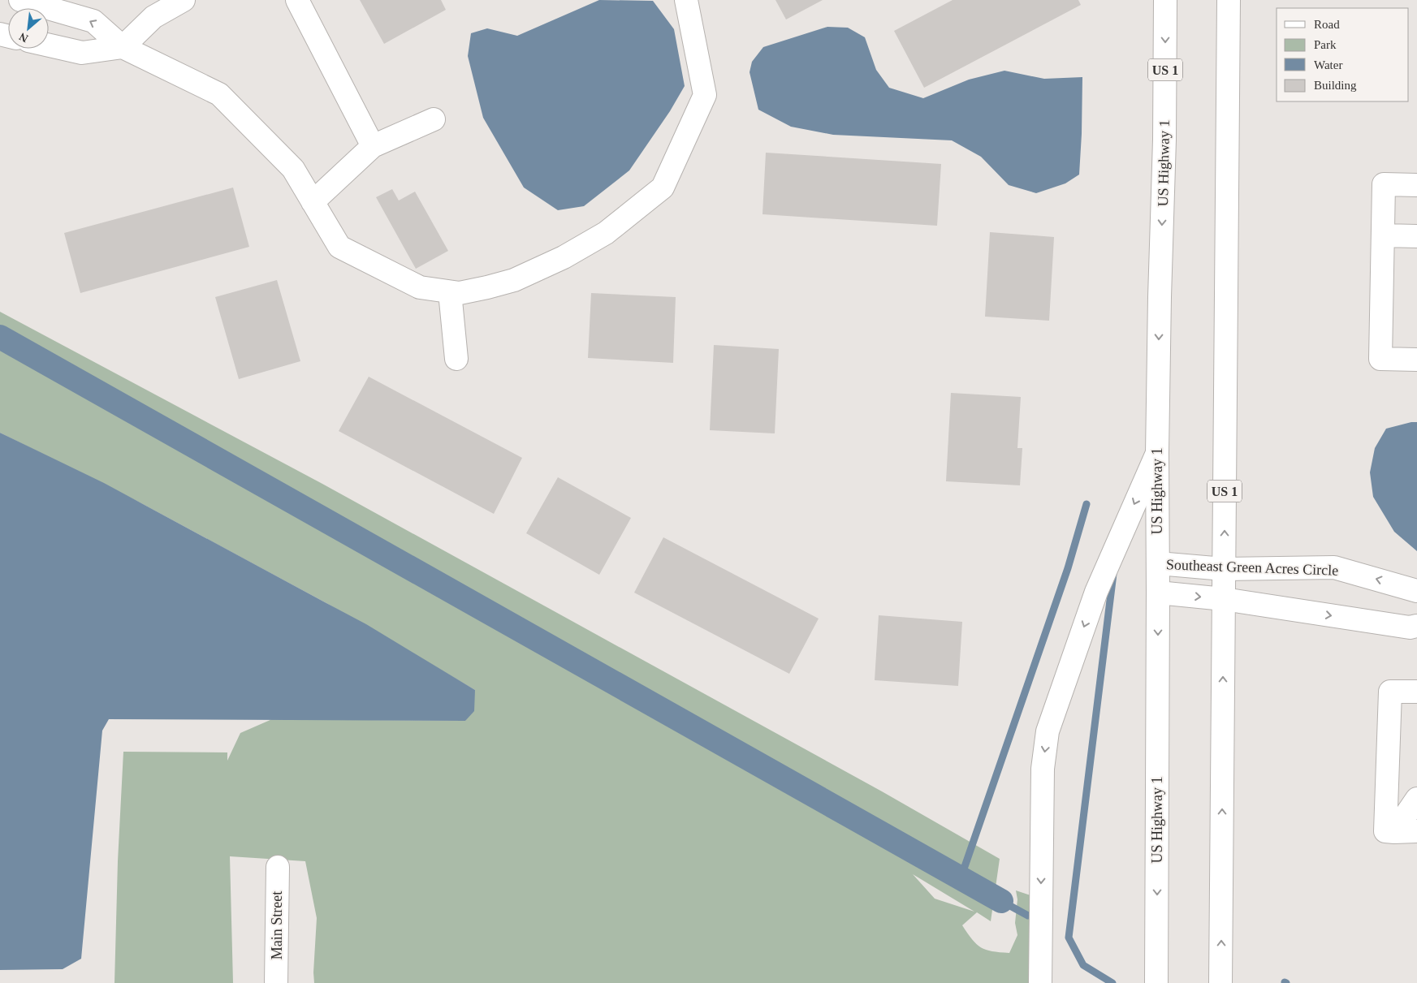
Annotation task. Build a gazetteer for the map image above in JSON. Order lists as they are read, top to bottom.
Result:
{
  "streets": {
    "main road": [
      "US 1",
      "US Highway 1",
      "Southeast Green Acres Circle",
      "Main Street"
    ]
  },
  "crossings": [
    ["US 1", "Southeast Green Acres Circle"],
    ["US Highway 1", "Southeast Green Acres Circle"]
  ],
  "legend": [
    "Road",
    "Park",
    "Water",
    "Building"
  ],
  "north": "bottom left"
}
